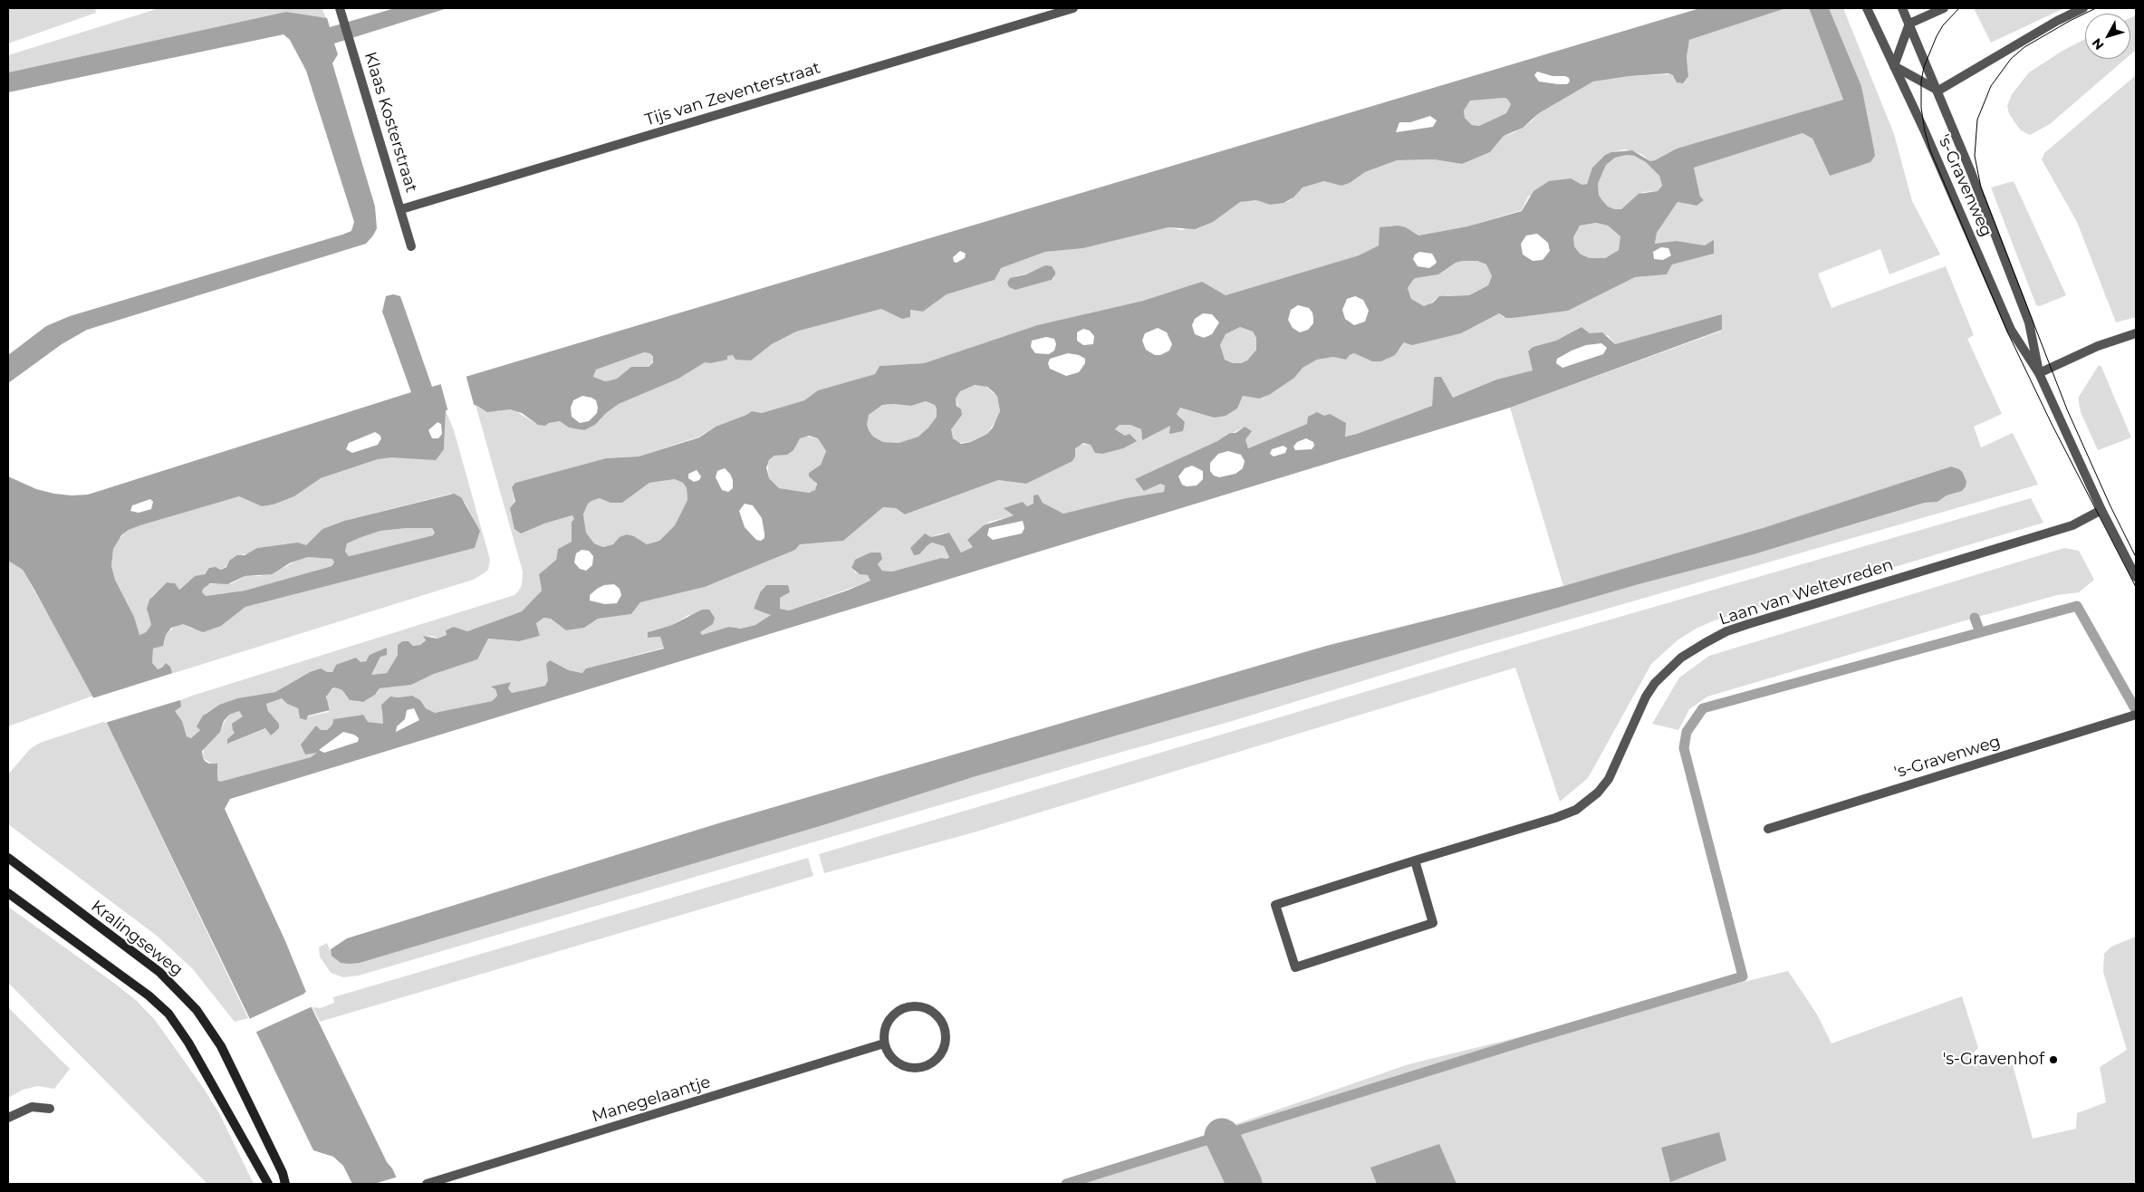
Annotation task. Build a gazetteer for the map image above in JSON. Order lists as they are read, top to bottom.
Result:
{
  "streets": {
    "main road": ["Kralingseweg"],
    "street": [
      "Tijs van Zeventerstraat",
      "Klaas Kosterstraat",
      "'s-Gravenweg",
      "Laan van Weltevreden",
      "Manegelaantje"
    ]
  },
  "crossings": [
    ["Tijs van Zeventerstraat", "Klaas Kosterstraat"],
    ["'s-Gravenweg", "Laan van Weltevreden"]
  ],
  "places": ["'s-Gravenhof"],
  "north": "bottom left"
}
